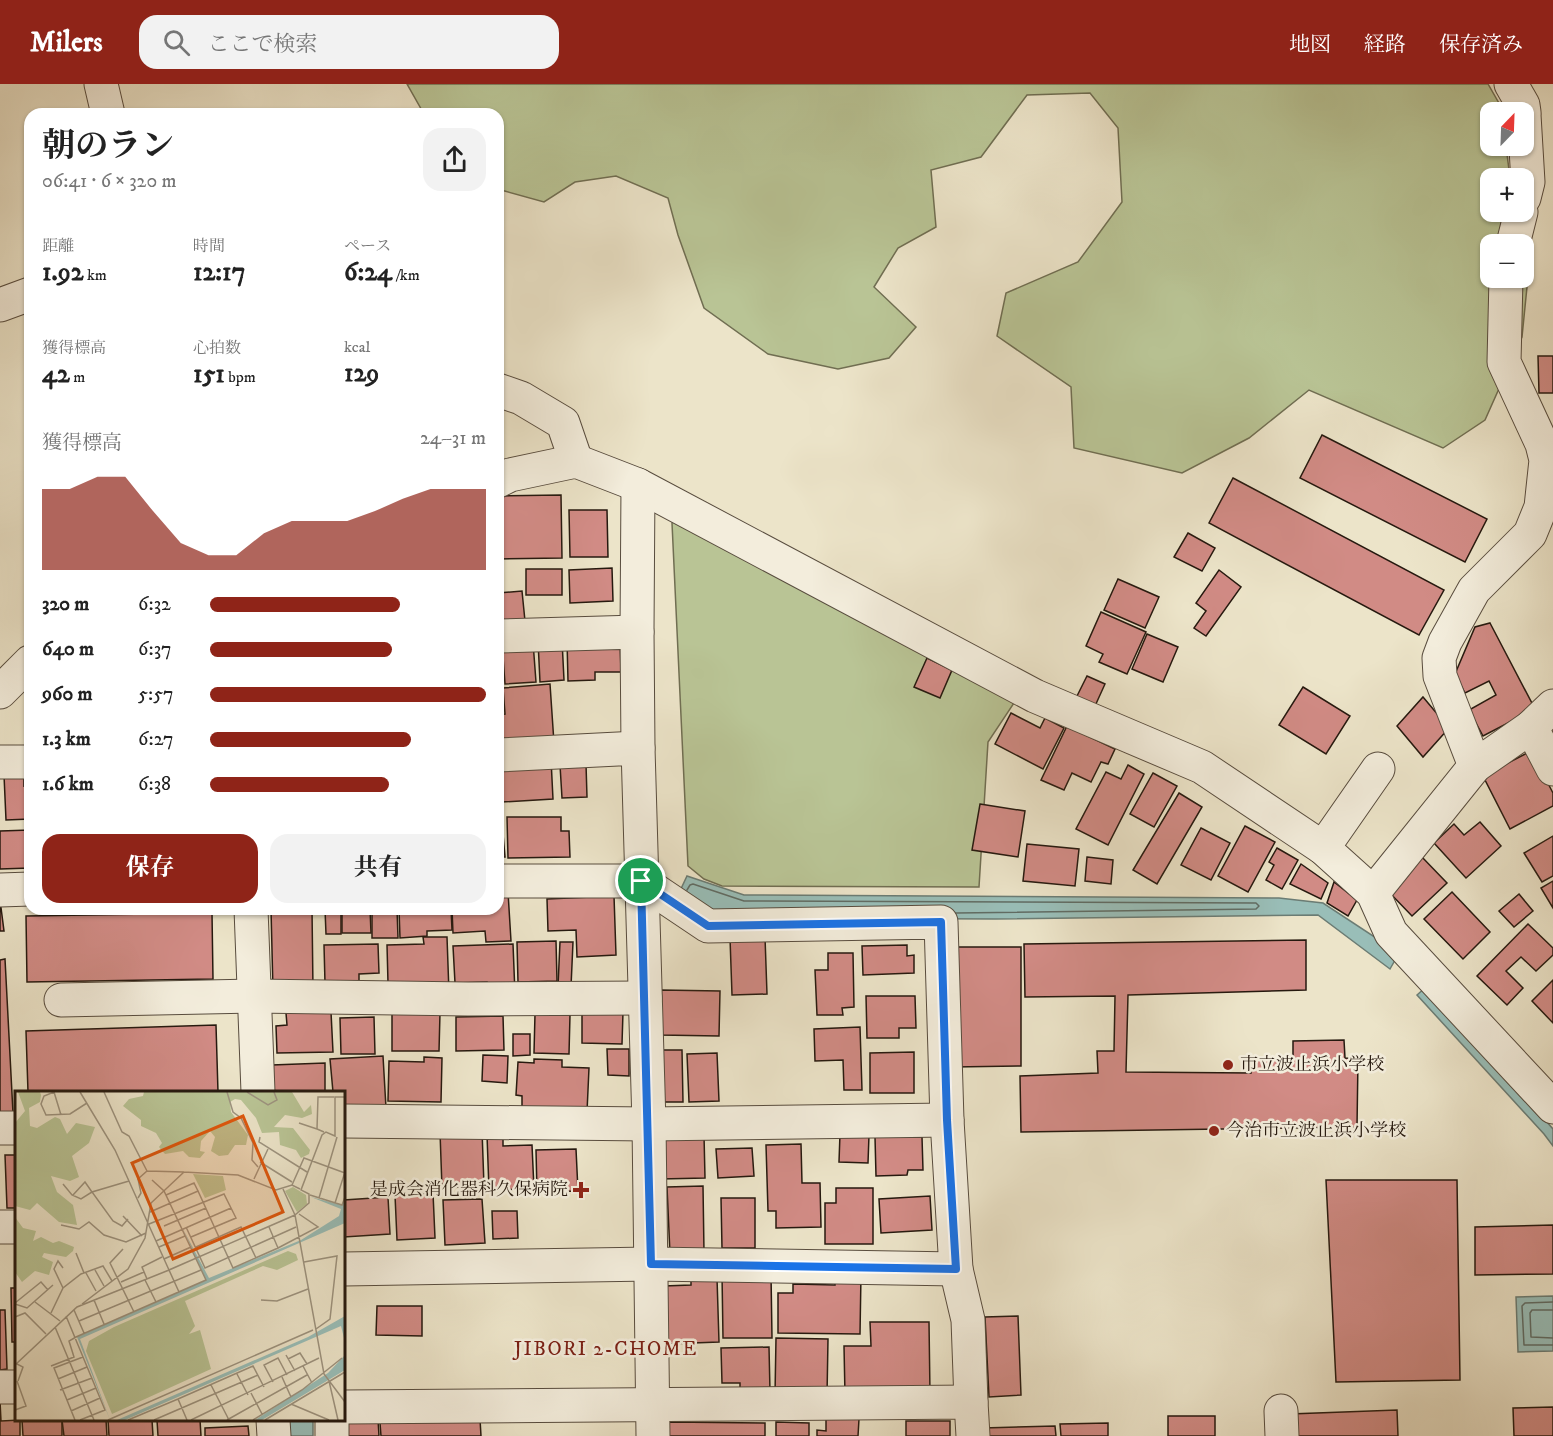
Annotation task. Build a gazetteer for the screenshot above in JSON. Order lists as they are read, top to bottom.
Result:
{
  "districts": ["JIBORI 2-CHOME"],
  "places": {
    "other": ["市立波止浜小学校", "今治市立波止浜小学校"],
    "health": ["是成会消化器科久保病院"]
  },
  "north": "top right",
  "page": {
    "header": "Milers",
    "search": "ここで検索",
    "nav": ["地図", "経路", "保存済み"],
    "map_buttons": ["+", "−"],
    "heading": ["朝のラン", "06:41 · 6 × 320 m"],
    "stats": [
      ["距離", "1.92 km"],
      ["時間", "12:17"],
      ["ペース", "6:24 /km"],
      ["獲得標高", "42 m"],
      ["心拍数", "151 bpm"],
      ["kcal", "129"]
    ],
    "chart": ["獲得標高", "24–31 m"],
    "list": [
      {
        "name": "320 m",
        "note": "6:32"
      },
      {
        "name": "640 m",
        "note": "6:37"
      },
      {
        "name": "960 m",
        "note": "5:57"
      },
      {
        "name": "1.3 km",
        "note": "6:27"
      },
      {
        "name": "1.6 km",
        "note": "6:38"
      }
    ],
    "buttons": ["保存", "共有"]
  }
}
